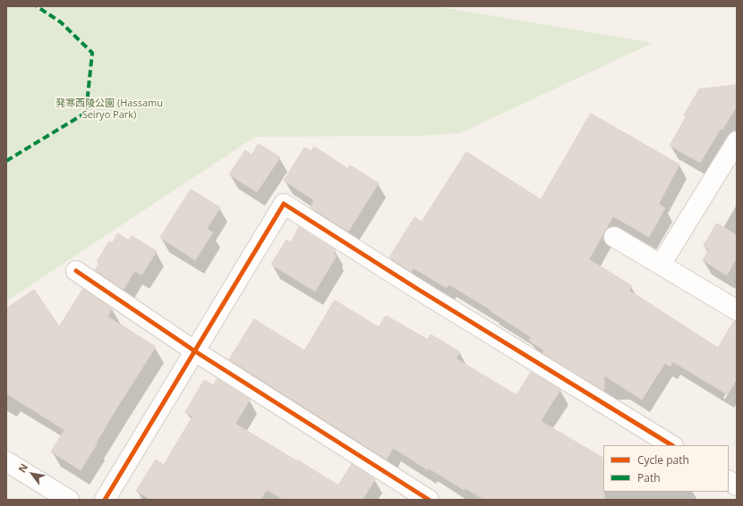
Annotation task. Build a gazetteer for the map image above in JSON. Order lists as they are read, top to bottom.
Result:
{
  "parks": ["発寒西陵公園 (Hassamu Seiryo Park)"],
  "legend": ["Cycle path", "Path"],
  "north": "top left"
}
